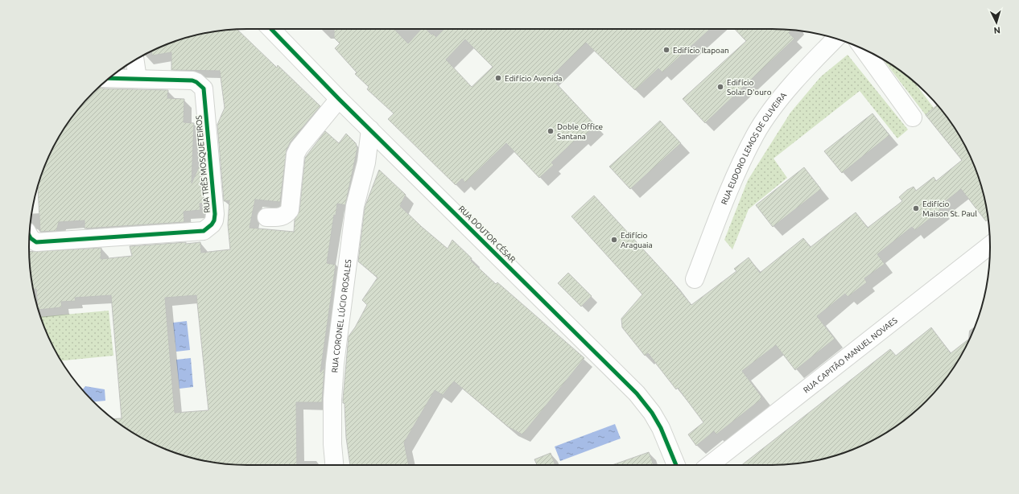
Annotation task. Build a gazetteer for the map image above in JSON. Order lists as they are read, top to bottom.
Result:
{
  "streets": {
    "street": [
      "RUA EUDORO LEMOS DE OLIVEIRA",
      "RUA TRÊS MOSQUETEIROS",
      "RUA DOUTOR CÉSAR",
      "RUA CORONEL LÚCIO ROSALES",
      "RUA CAPITÃO MANUEL NOVAES"
    ]
  },
  "crossings": [
    ["RUA DOUTOR CÉSAR", "RUA CORONEL LÚCIO ROSALES"]
  ],
  "places": [
    "Edifício Itapoan",
    "Edifício Avenida",
    "Edifício Solar D'ouro",
    "Doble Office Santana",
    "Edifício Maison St. Paul",
    "Edifício Araguaia"
  ],
  "north": "bottom"
}
